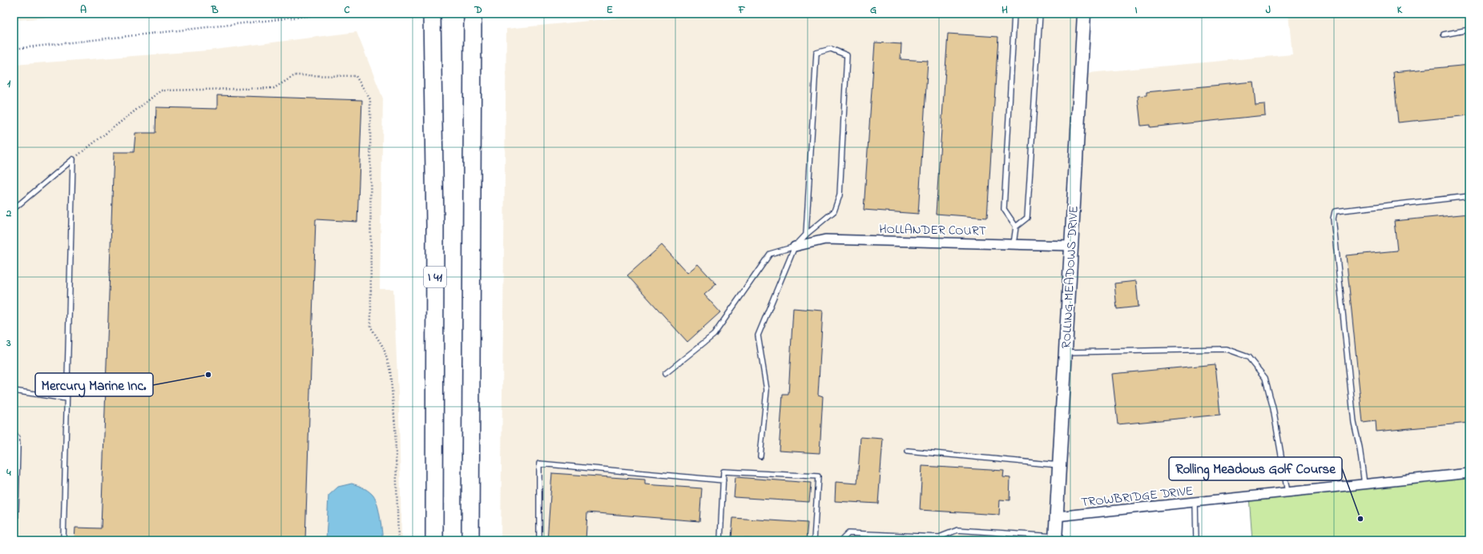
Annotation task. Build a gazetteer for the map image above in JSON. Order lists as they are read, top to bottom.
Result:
{
  "streets": {
    "highway": ["I 41"],
    "main road": ["ROLLING MEADOWS DRIVE"],
    "street": ["HOLLANDER COURT", "TROWBRIDGE DRIVE"]
  },
  "crossings": [
    ["HOLLANDER COURT", "ROLLING MEADOWS DRIVE"],
    ["ROLLING MEADOWS DRIVE", "TROWBRIDGE DRIVE"]
  ],
  "places": ["Mercury Marine Inc.", "Rolling Meadows Golf Course"],
  "grid": {
    "columns": [
      "A",
      "B",
      "C",
      "D",
      "E",
      "F",
      "G",
      "H",
      "I",
      "J",
      "K"
    ],
    "rows": [
      "1",
      "2",
      "3",
      "4"
    ]
  }
}
